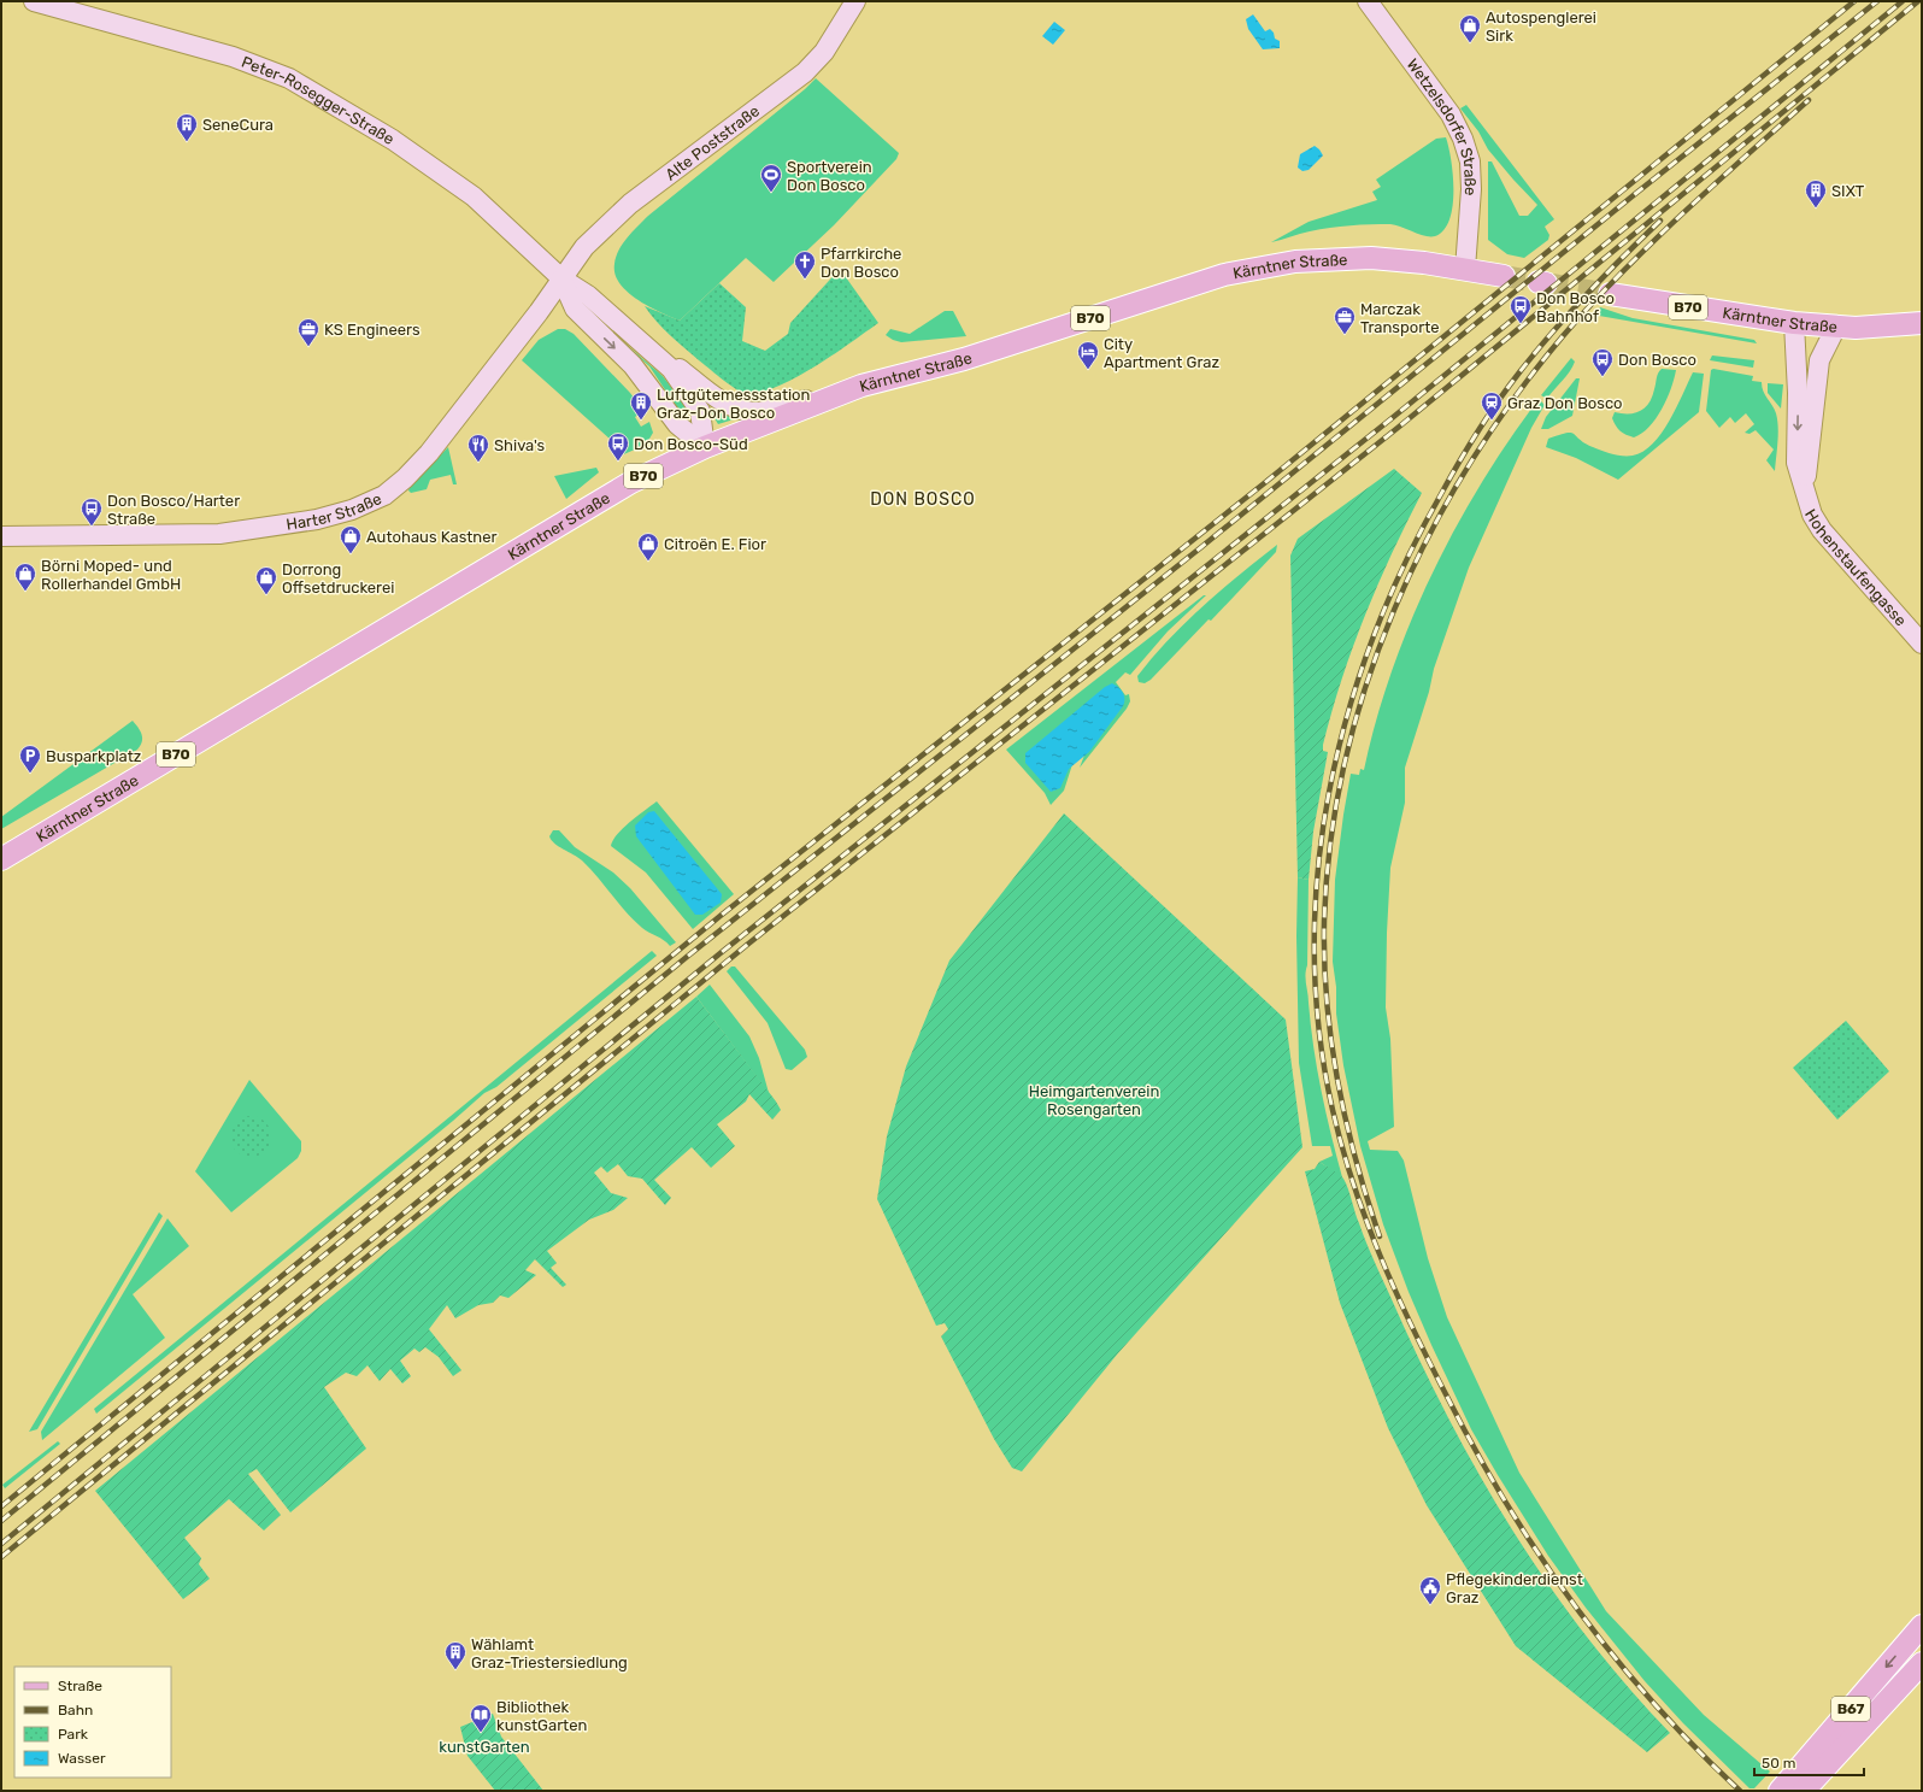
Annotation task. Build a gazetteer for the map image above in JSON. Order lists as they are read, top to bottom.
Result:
{
  "streets": {
    "main road": [
      "Peter-Rosegger-Straße",
      "Wetzelsdorfer Straße",
      "Alte Poststraße",
      "Kärntner Straße",
      "B70",
      "Harter Straße",
      "Hohenstaufengasse",
      "B67"
    ]
  },
  "crossings": [
    ["Peter-Rosegger-Straße", "Alte Poststraße"],
    ["Peter-Rosegger-Straße", "Kärntner Straße"],
    ["Peter-Rosegger-Straße", "Harter Straße"],
    ["Wetzelsdorfer Straße", "Kärntner Straße"],
    ["Alte Poststraße", "Harter Straße"],
    ["Kärntner Straße", "Hohenstaufengasse"]
  ],
  "districts": ["DON BOSCO"],
  "parks": ["Heimgartenverein Rosengarten", "kunstGarten"],
  "places": {
    "shop": [
      "Autospenglerei Sirk",
      "Autohaus Kastner",
      "Citroën E. Fior",
      "Börni Moped- und Rollerhandel GmbH",
      "Dorrong Offsetdruckerei"
    ],
    "building": [
      "SeneCura",
      "SIXT",
      "Luftgütemessstation Graz-Don Bosco",
      "Wählamt Graz-Triestersiedlung"
    ],
    "sports": ["Sportverein Don Bosco"],
    "church": ["Pfarrkirche Don Bosco"],
    "bus stop": [
      "Don Bosco Bahnhof",
      "Don Bosco",
      "Don Bosco-Süd",
      "Don Bosco/Harter Straße"
    ],
    "office": ["Marczak Transporte", "KS Engineers"],
    "hotel": ["City Apartment Graz"],
    "station": ["Graz Don Bosco"],
    "restaurant": ["Shiva's"],
    "parking": ["Busparkplatz"],
    "public building": ["Pflegekinderdienst Graz"],
    "library": ["Bibliothek kunstGarten"]
  },
  "legend": [
    "Straße",
    "Bahn",
    "Park",
    "Wasser"
  ],
  "scale_bar": "50 m"
}
